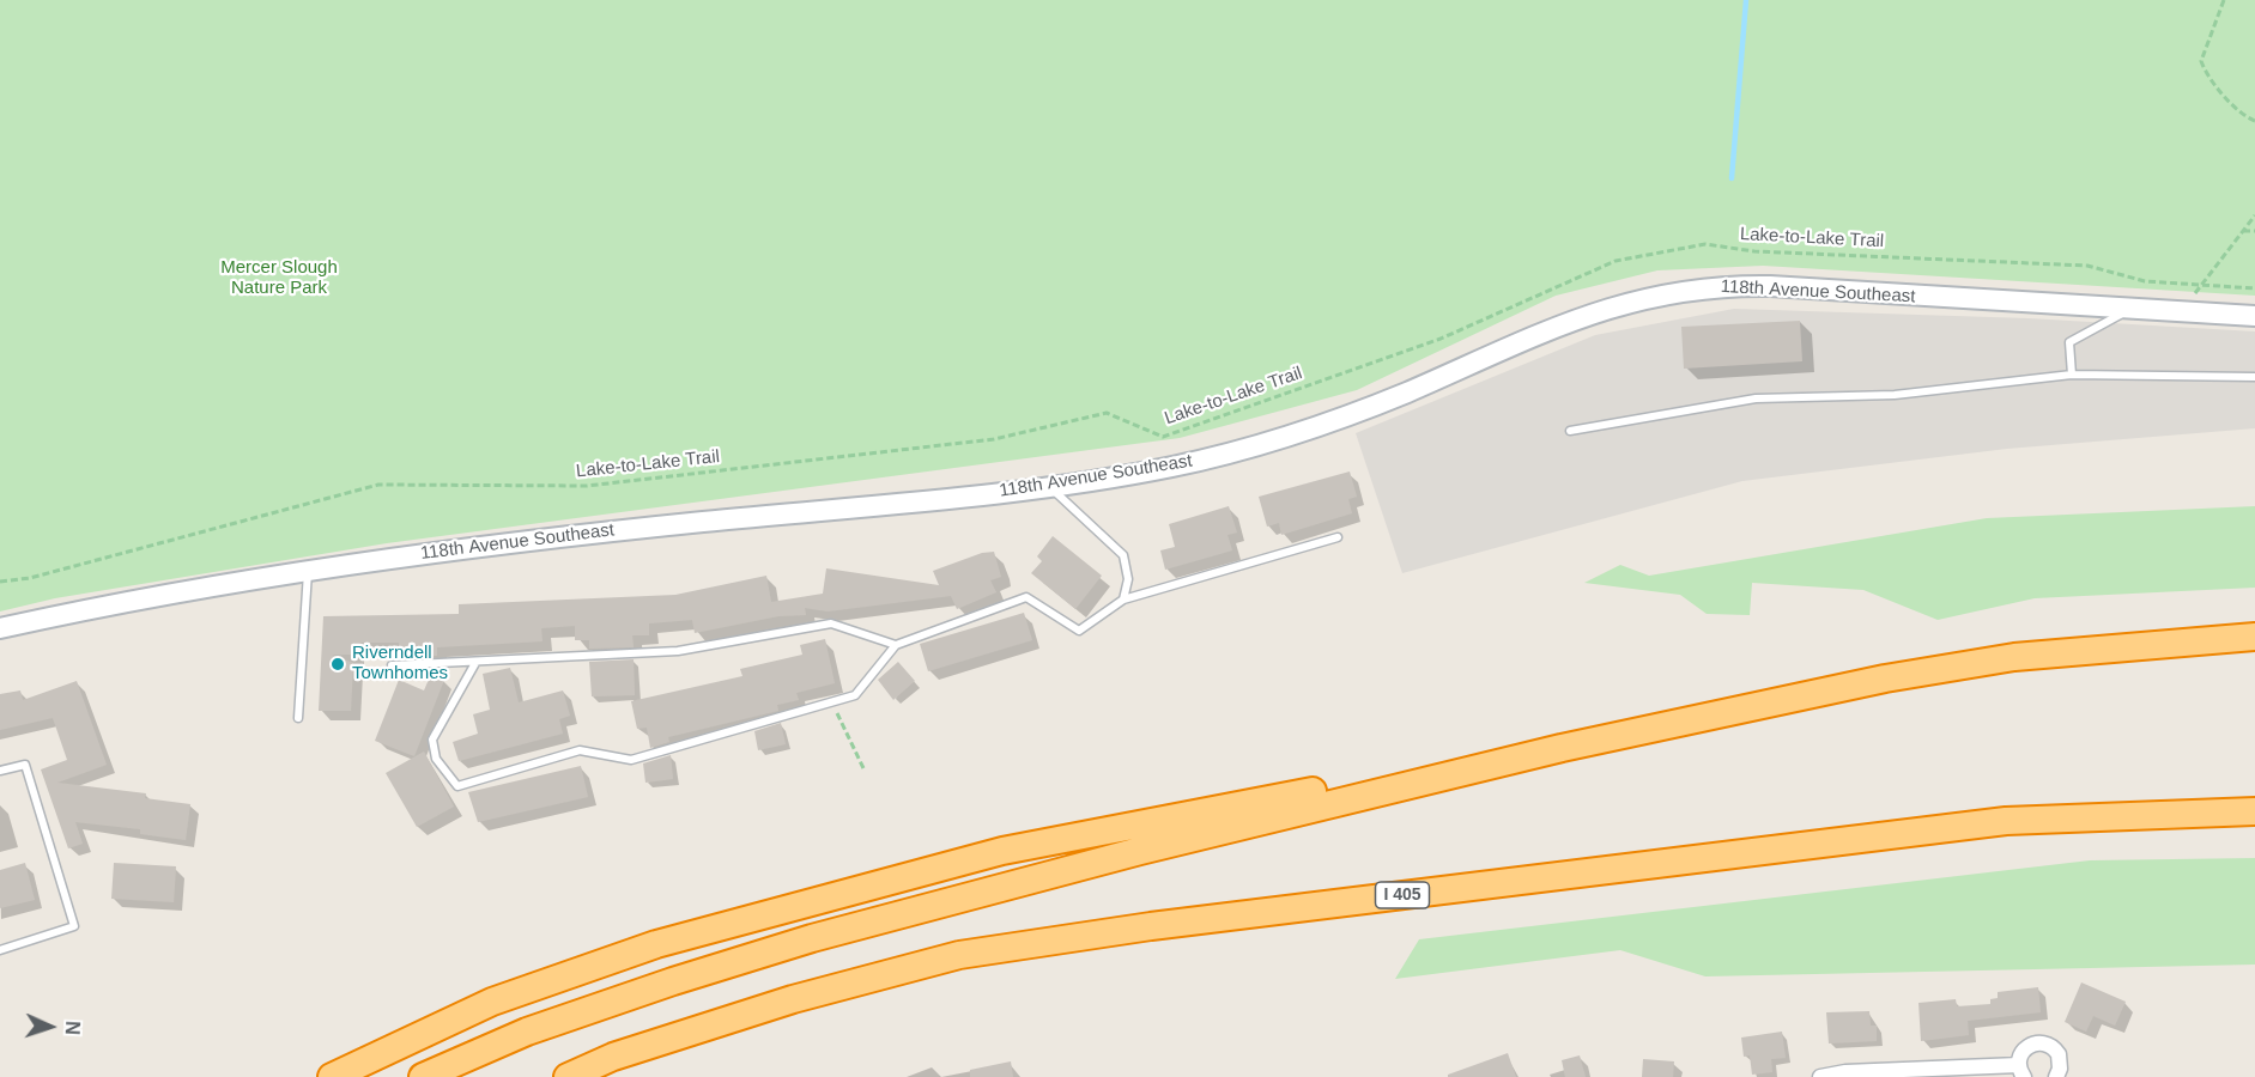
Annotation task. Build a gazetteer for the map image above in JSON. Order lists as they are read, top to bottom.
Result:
{
  "streets": {
    "highway": ["I 405"],
    "street": ["118th Avenue Southeast"],
    "path": ["Lake-to-Lake Trail"]
  },
  "parks": ["Mercer Slough Nature Park"],
  "places": ["Riverndell Townhomes"],
  "north": "right"
}
